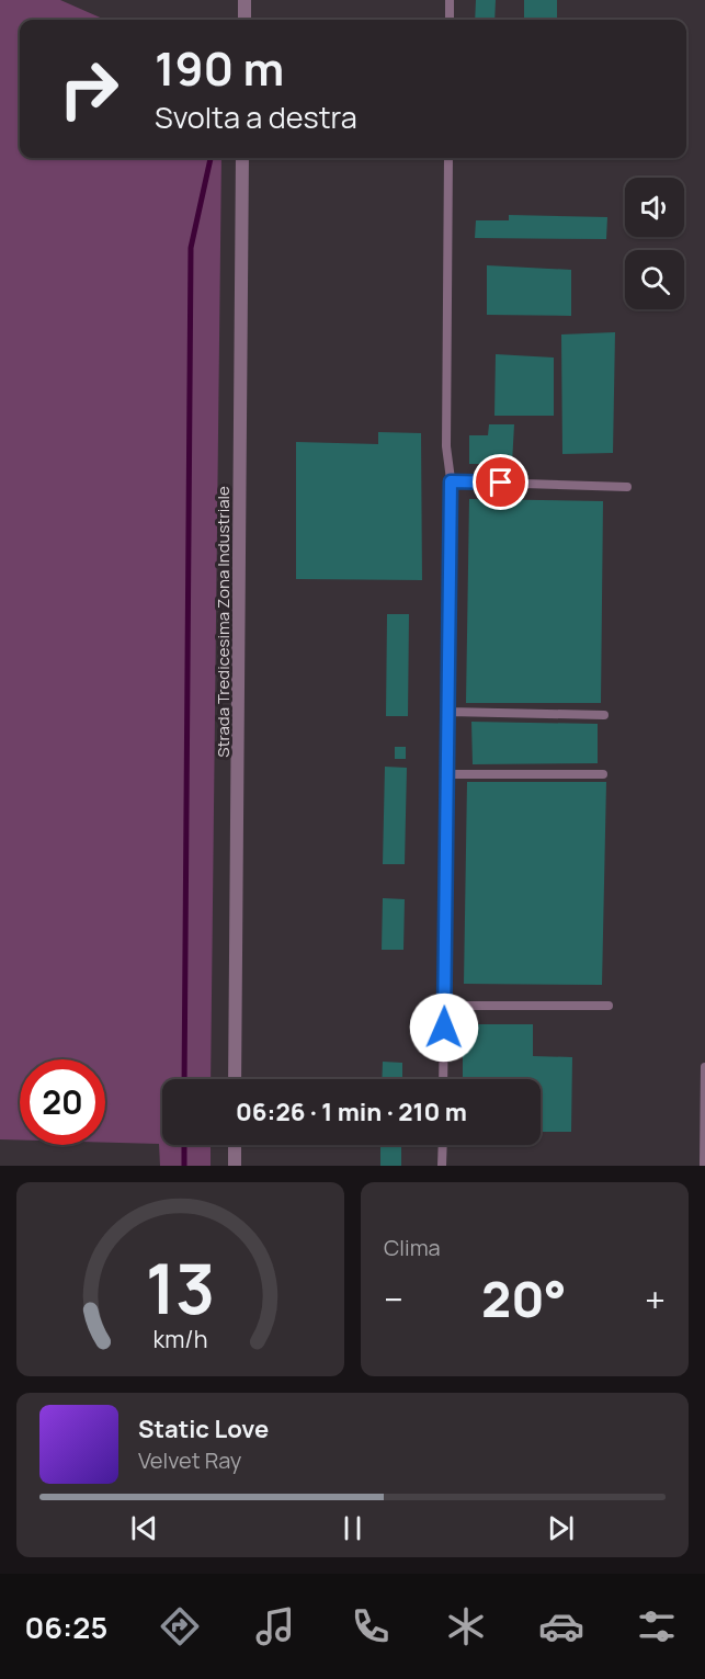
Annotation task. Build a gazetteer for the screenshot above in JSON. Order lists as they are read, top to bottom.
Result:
{
  "streets": {
    "street": ["Strada Tredicesima Zona Industriale"]
  },
  "page": {
    "turn": ["190 m", "Svolta a destra"],
    "limit": "20",
    "trip": "06:26 · 1 min · 210 m",
    "tile": "Clima",
    "heat": ["−", "20°", "+"],
    "song": ["Static Love", "Velvet Ray"],
    "tabs": "06:25",
    "gauge": ["13", "km/h"]
  }
}
